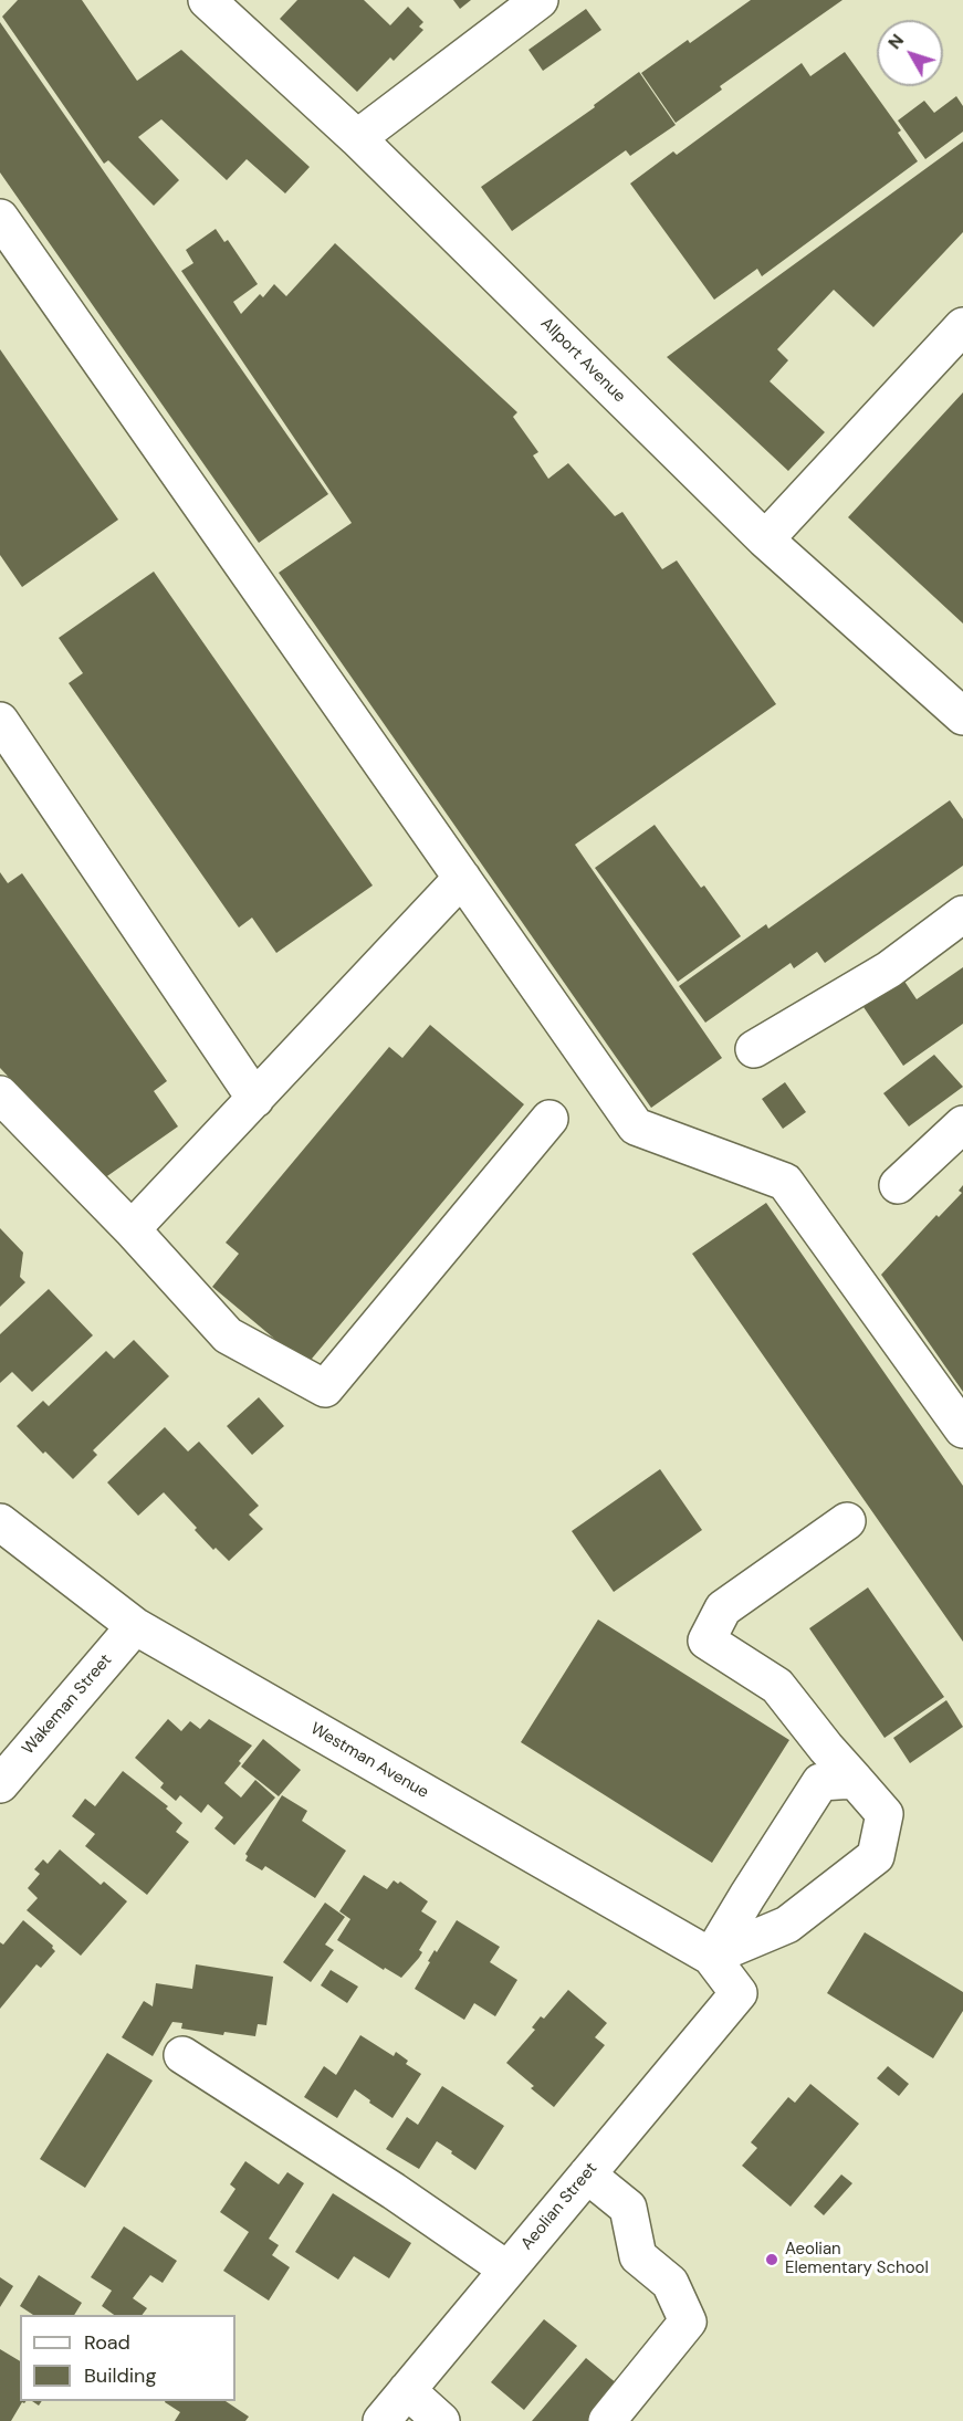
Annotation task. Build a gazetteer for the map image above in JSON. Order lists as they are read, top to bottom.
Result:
{
  "streets": {
    "street": [
      "Allport Avenue",
      "Wakeman Street",
      "Westman Avenue",
      "Aeolian Street"
    ]
  },
  "crossings": [
    ["Wakeman Street", "Westman Avenue"],
    ["Westman Avenue", "Aeolian Street"]
  ],
  "places": ["Aeolian Elementary School"],
  "legend": ["Road", "Building"],
  "north": "top left"
}
